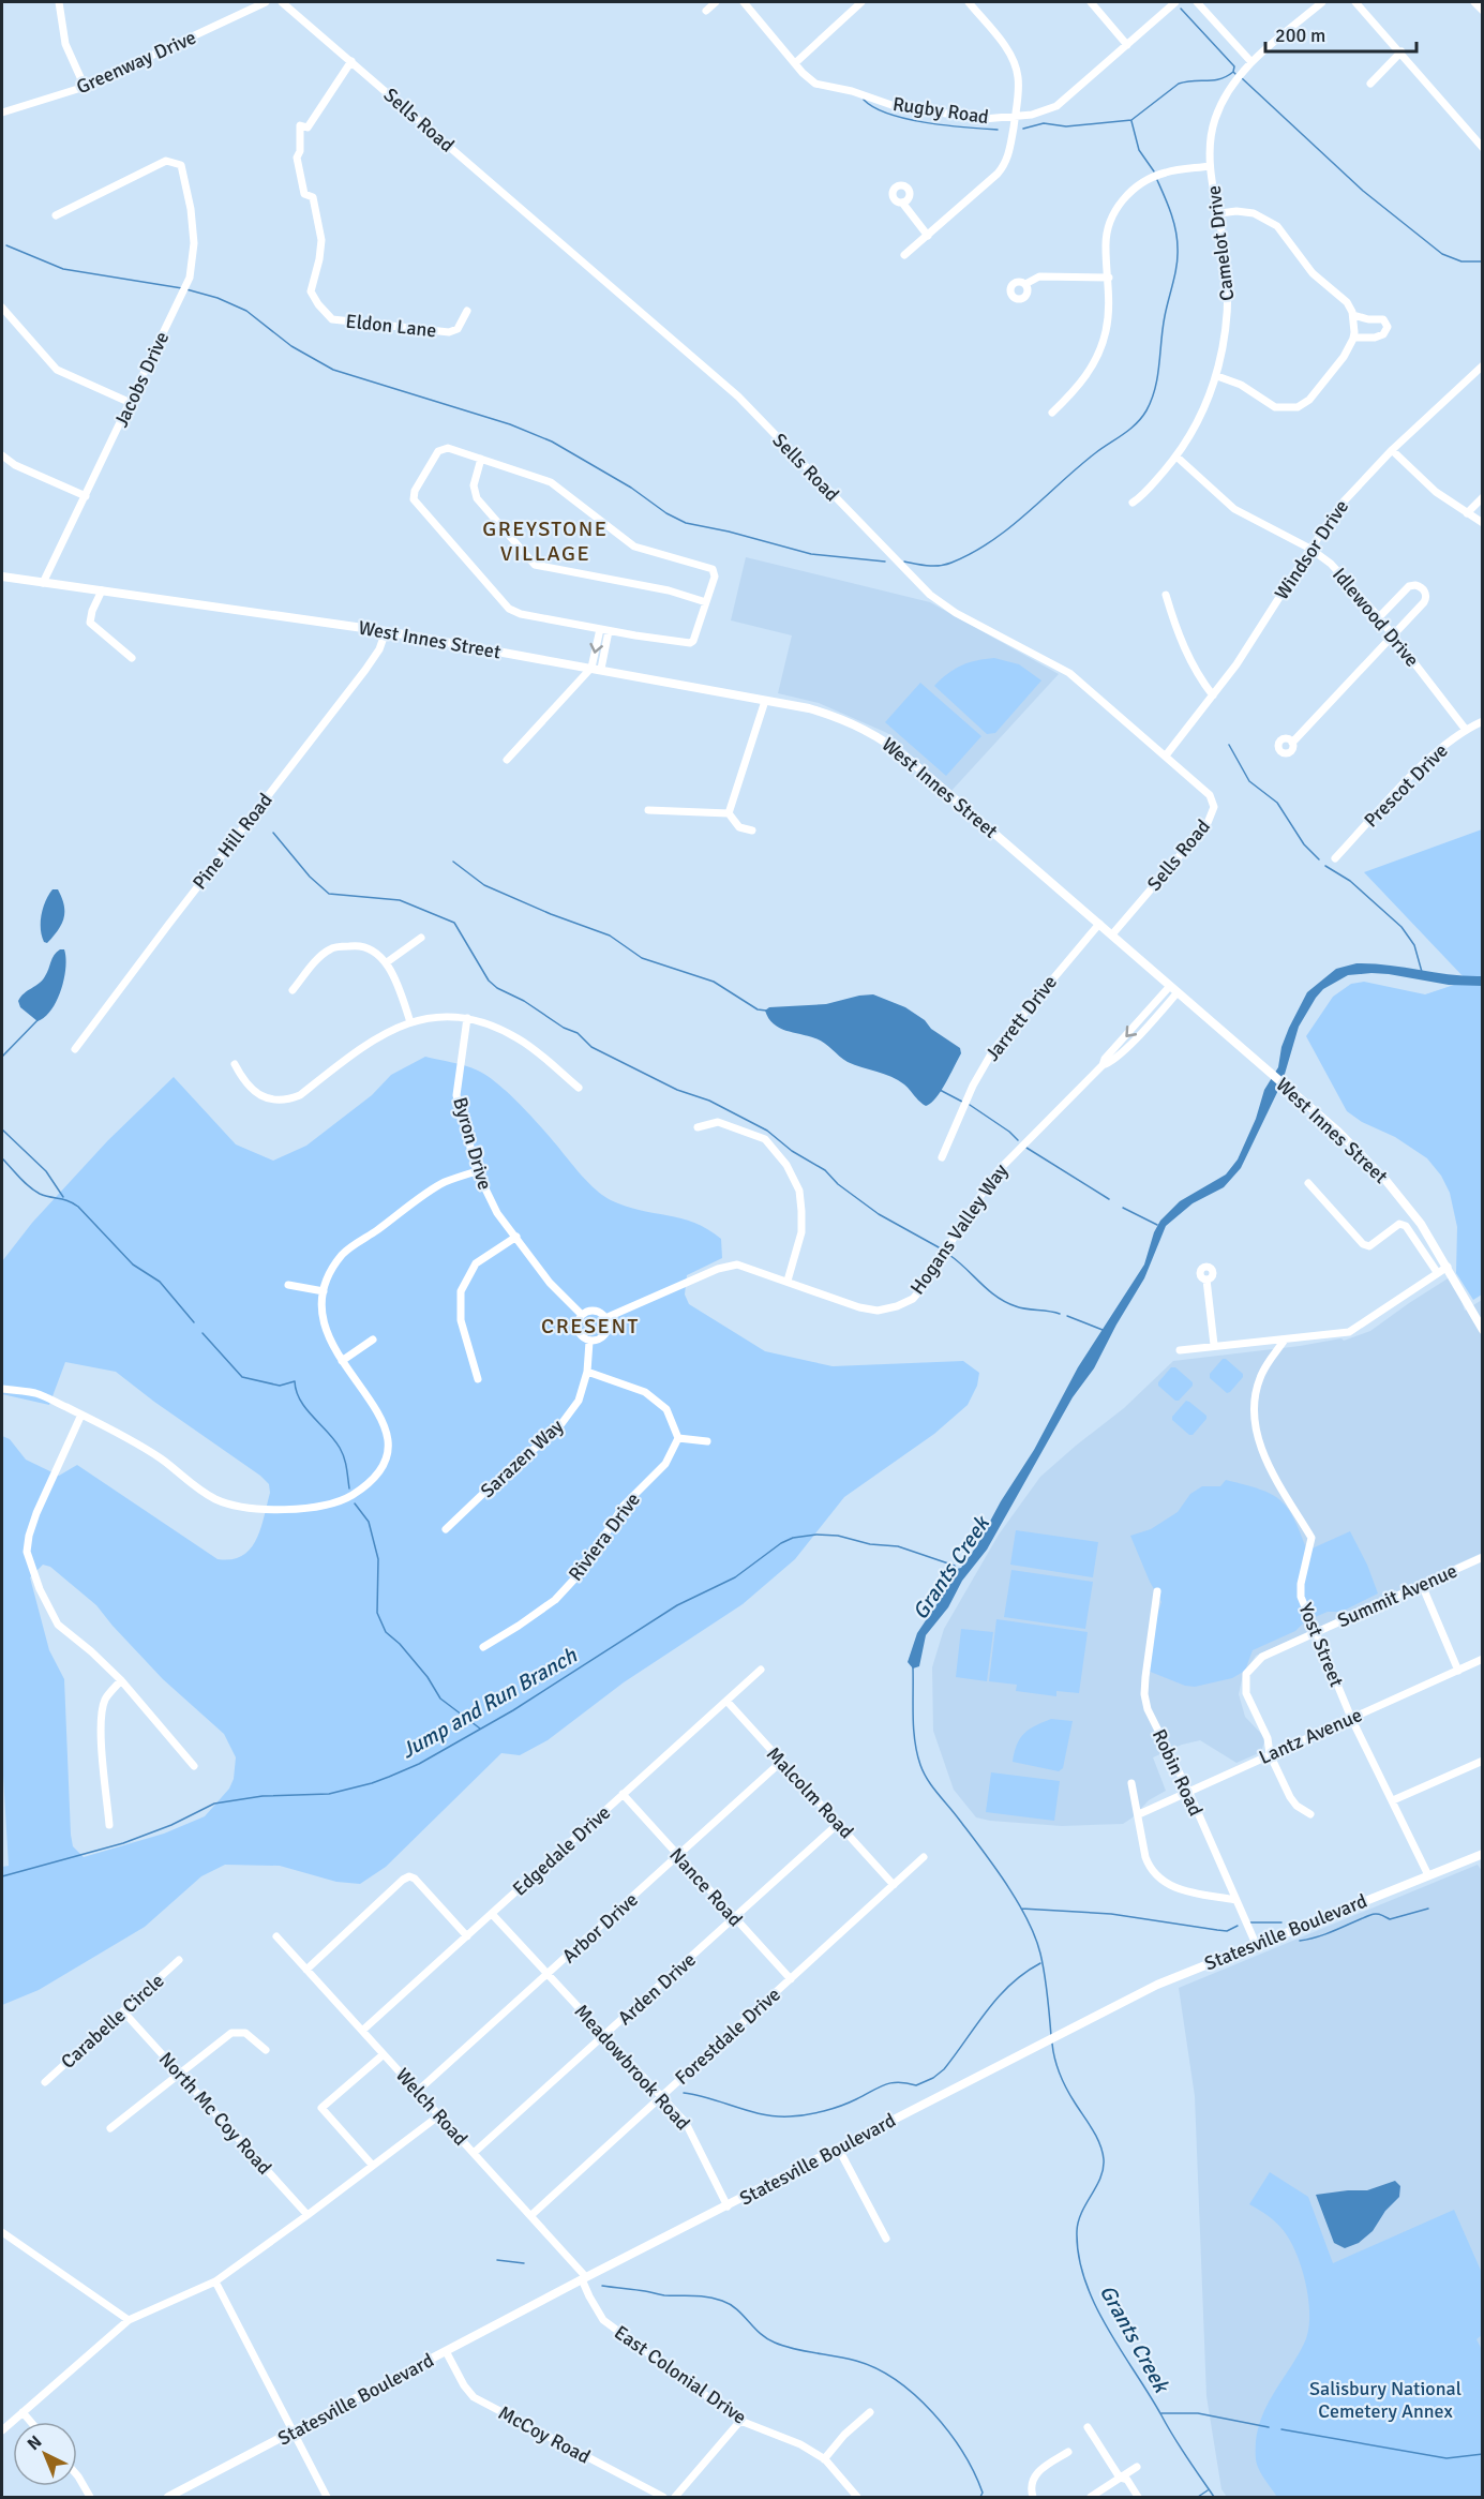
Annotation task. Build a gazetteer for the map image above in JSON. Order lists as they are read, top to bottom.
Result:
{
  "streets": {
    "main road": ["West Innes Street", "Statesville Boulevard"],
    "street": [
      "Greenway Drive",
      "Rugby Road",
      "Sells Road",
      "Camelot Drive",
      "Eldon Lane",
      "Jacobs Drive",
      "Windsor Drive",
      "Idlewood Drive",
      "Prescot Drive",
      "Pine Hill Road",
      "Jarrett Drive",
      "Byron Drive",
      "Hogans Valley Way",
      "Sarazen Way",
      "Riviera Drive",
      "Summit Avenue",
      "Yost Street",
      "Lantz Avenue",
      "Robin Road",
      "Malcolm Road",
      "Edgedale Drive",
      "Nance Road",
      "Arbor Drive",
      "Arden Drive",
      "Carabelle Circle",
      "Forestdale Drive",
      "Meadowbrook Road",
      "Welch Road",
      "North Mc Coy Road",
      "East Colonial Drive",
      "McCoy Road"
    ]
  },
  "crossings": [
    ["Sells Road", "Eldon Lane"],
    ["Sells Road", "Windsor Drive"],
    ["Sells Road", "West Innes Street"],
    ["Camelot Drive", "Idlewood Drive"],
    ["Jacobs Drive", "West Innes Street"],
    ["Windsor Drive", "Idlewood Drive"],
    ["Idlewood Drive", "Prescot Drive"],
    ["West Innes Street", "Pine Hill Road"],
    ["West Innes Street", "Jarrett Drive"],
    ["West Innes Street", "Hogans Valley Way"],
    ["Byron Drive", "Hogans Valley Way"],
    ["Byron Drive", "Sarazen Way"],
    ["Hogans Valley Way", "Sarazen Way"],
    ["Summit Avenue", "Yost Street"],
    ["Summit Avenue", "Lantz Avenue"],
    ["Yost Street", "Lantz Avenue"],
    ["Yost Street", "Statesville Boulevard"],
    ["Lantz Avenue", "Robin Road"],
    ["Robin Road", "Statesville Boulevard"],
    ["Malcolm Road", "Edgedale Drive"],
    ["Malcolm Road", "Arbor Drive"],
    ["Malcolm Road", "Arden Drive"],
    ["Malcolm Road", "Forestdale Drive"],
    ["Edgedale Drive", "Nance Road"],
    ["Edgedale Drive", "Meadowbrook Road"],
    ["Edgedale Drive", "Welch Road"],
    ["Nance Road", "Arbor Drive"],
    ["Nance Road", "Arden Drive"],
    ["Nance Road", "Forestdale Drive"],
    ["Arbor Drive", "Meadowbrook Road"],
    ["Arbor Drive", "Welch Road"],
    ["Statesville Boulevard", "Meadowbrook Road"],
    ["Statesville Boulevard", "Welch Road"],
    ["Statesville Boulevard", "East Colonial Drive"],
    ["Statesville Boulevard", "McCoy Road"],
    ["Arden Drive", "Meadowbrook Road"],
    ["Arden Drive", "Welch Road"],
    ["Carabelle Circle", "North Mc Coy Road"],
    ["Forestdale Drive", "Meadowbrook Road"],
    ["Forestdale Drive", "Welch Road"],
    ["Welch Road", "East Colonial Drive"]
  ],
  "districts": ["GREYSTONE VILLAGE", "CRESENT"],
  "water": ["Grants Creek", "Jump and Run Branch"],
  "parks": ["Salisbury National Cemetery Annex"],
  "scale_bar": "200 m",
  "north": "top left"
}
